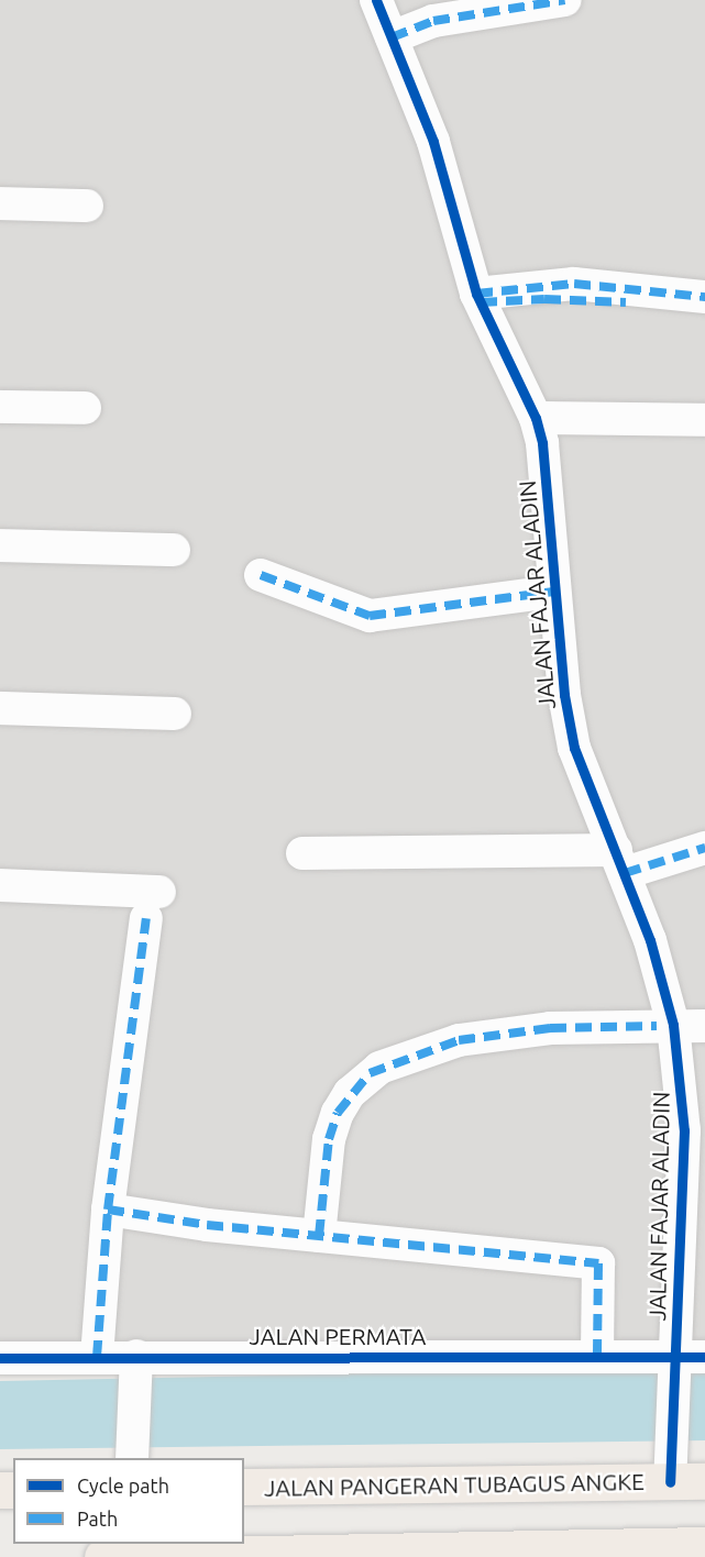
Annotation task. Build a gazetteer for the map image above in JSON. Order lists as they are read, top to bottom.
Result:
{
  "streets": {
    "main road": ["JALAN PANGERAN TUBAGUS ANGKE"],
    "street": ["JALAN FAJAR ALADIN", "JALAN PERMATA"]
  },
  "crossings": [
    ["JALAN FAJAR ALADIN", "JALAN PERMATA"],
    ["JALAN FAJAR ALADIN", "JALAN PANGERAN TUBAGUS ANGKE"]
  ],
  "legend": ["Cycle path", "Path"]
}
